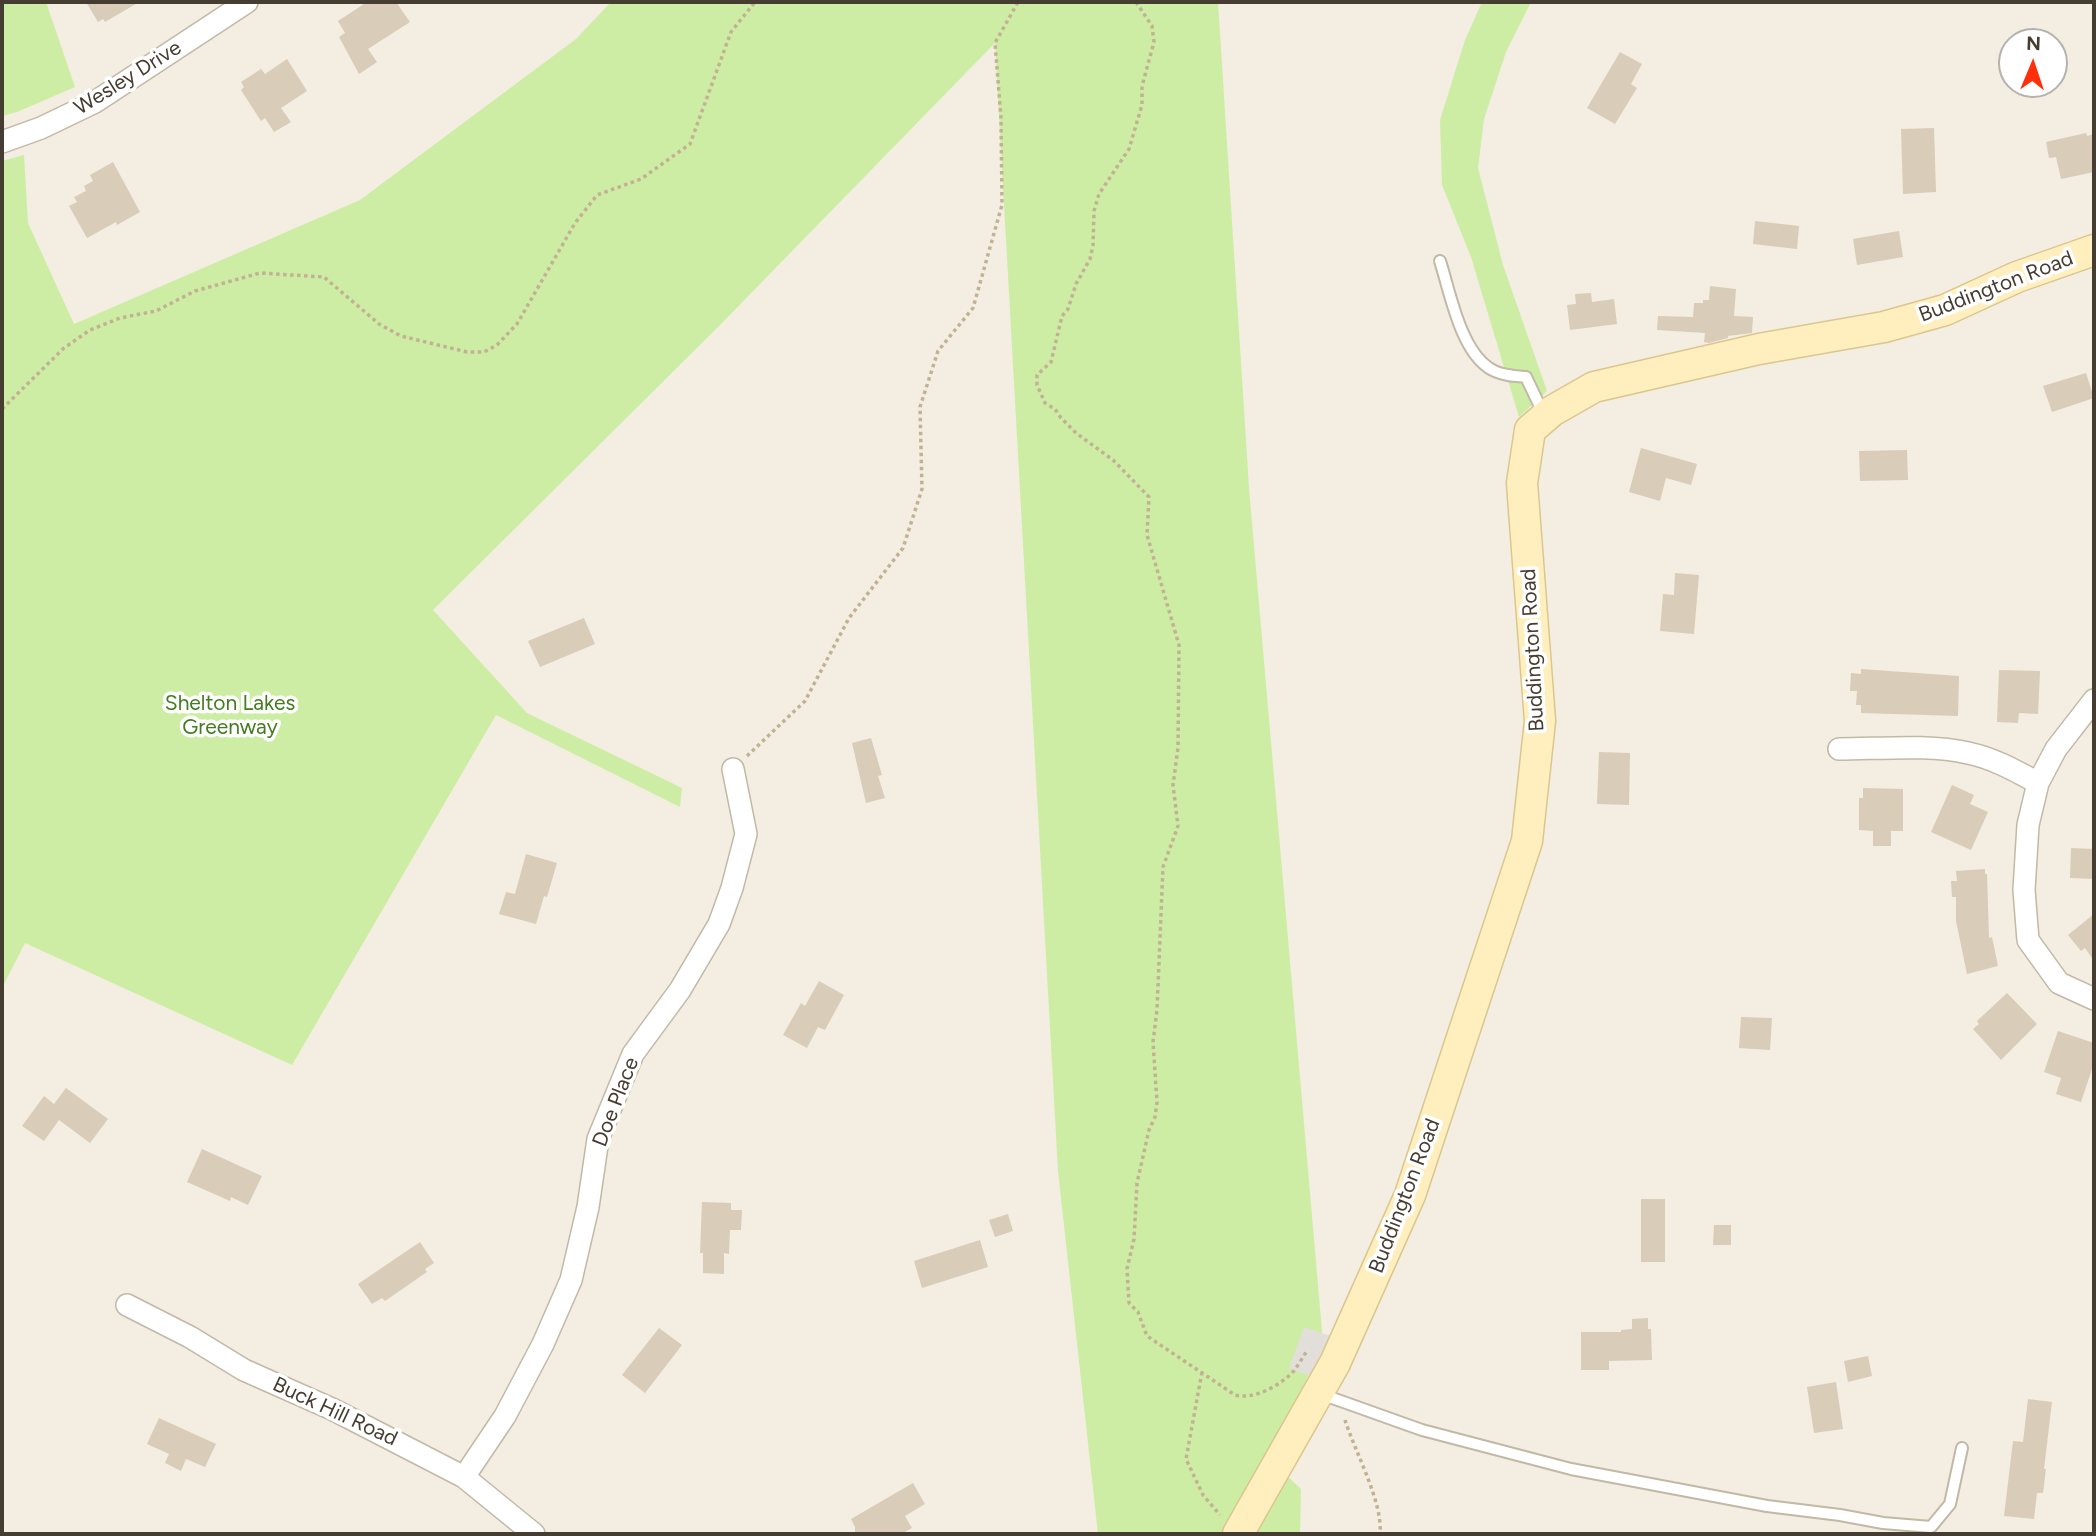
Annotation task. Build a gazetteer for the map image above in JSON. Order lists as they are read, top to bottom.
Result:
{
  "streets": {
    "street": [
      "Wesley Drive",
      "Buddington Road",
      "Doe Place",
      "Buck Hill Road"
    ]
  },
  "crossings": [
    ["Doe Place", "Buck Hill Road"]
  ],
  "parks": ["Shelton Lakes Greenway"],
  "north": "top"
}
